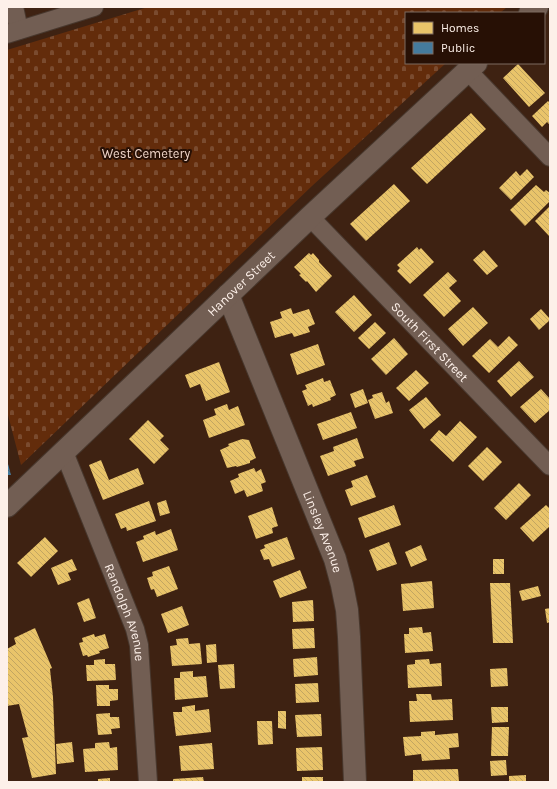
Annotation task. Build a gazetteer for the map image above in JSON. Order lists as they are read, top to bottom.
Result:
{
  "streets": {
    "main road": ["Hanover Street", "Linsley Avenue"],
    "street": ["South First Street", "Randolph Avenue"]
  },
  "crossings": [
    ["Hanover Street", "South First Street"],
    ["Hanover Street", "Linsley Avenue"],
    ["Hanover Street", "Randolph Avenue"]
  ],
  "parks": ["West Cemetery"],
  "legend": ["Homes", "Public"]
}
